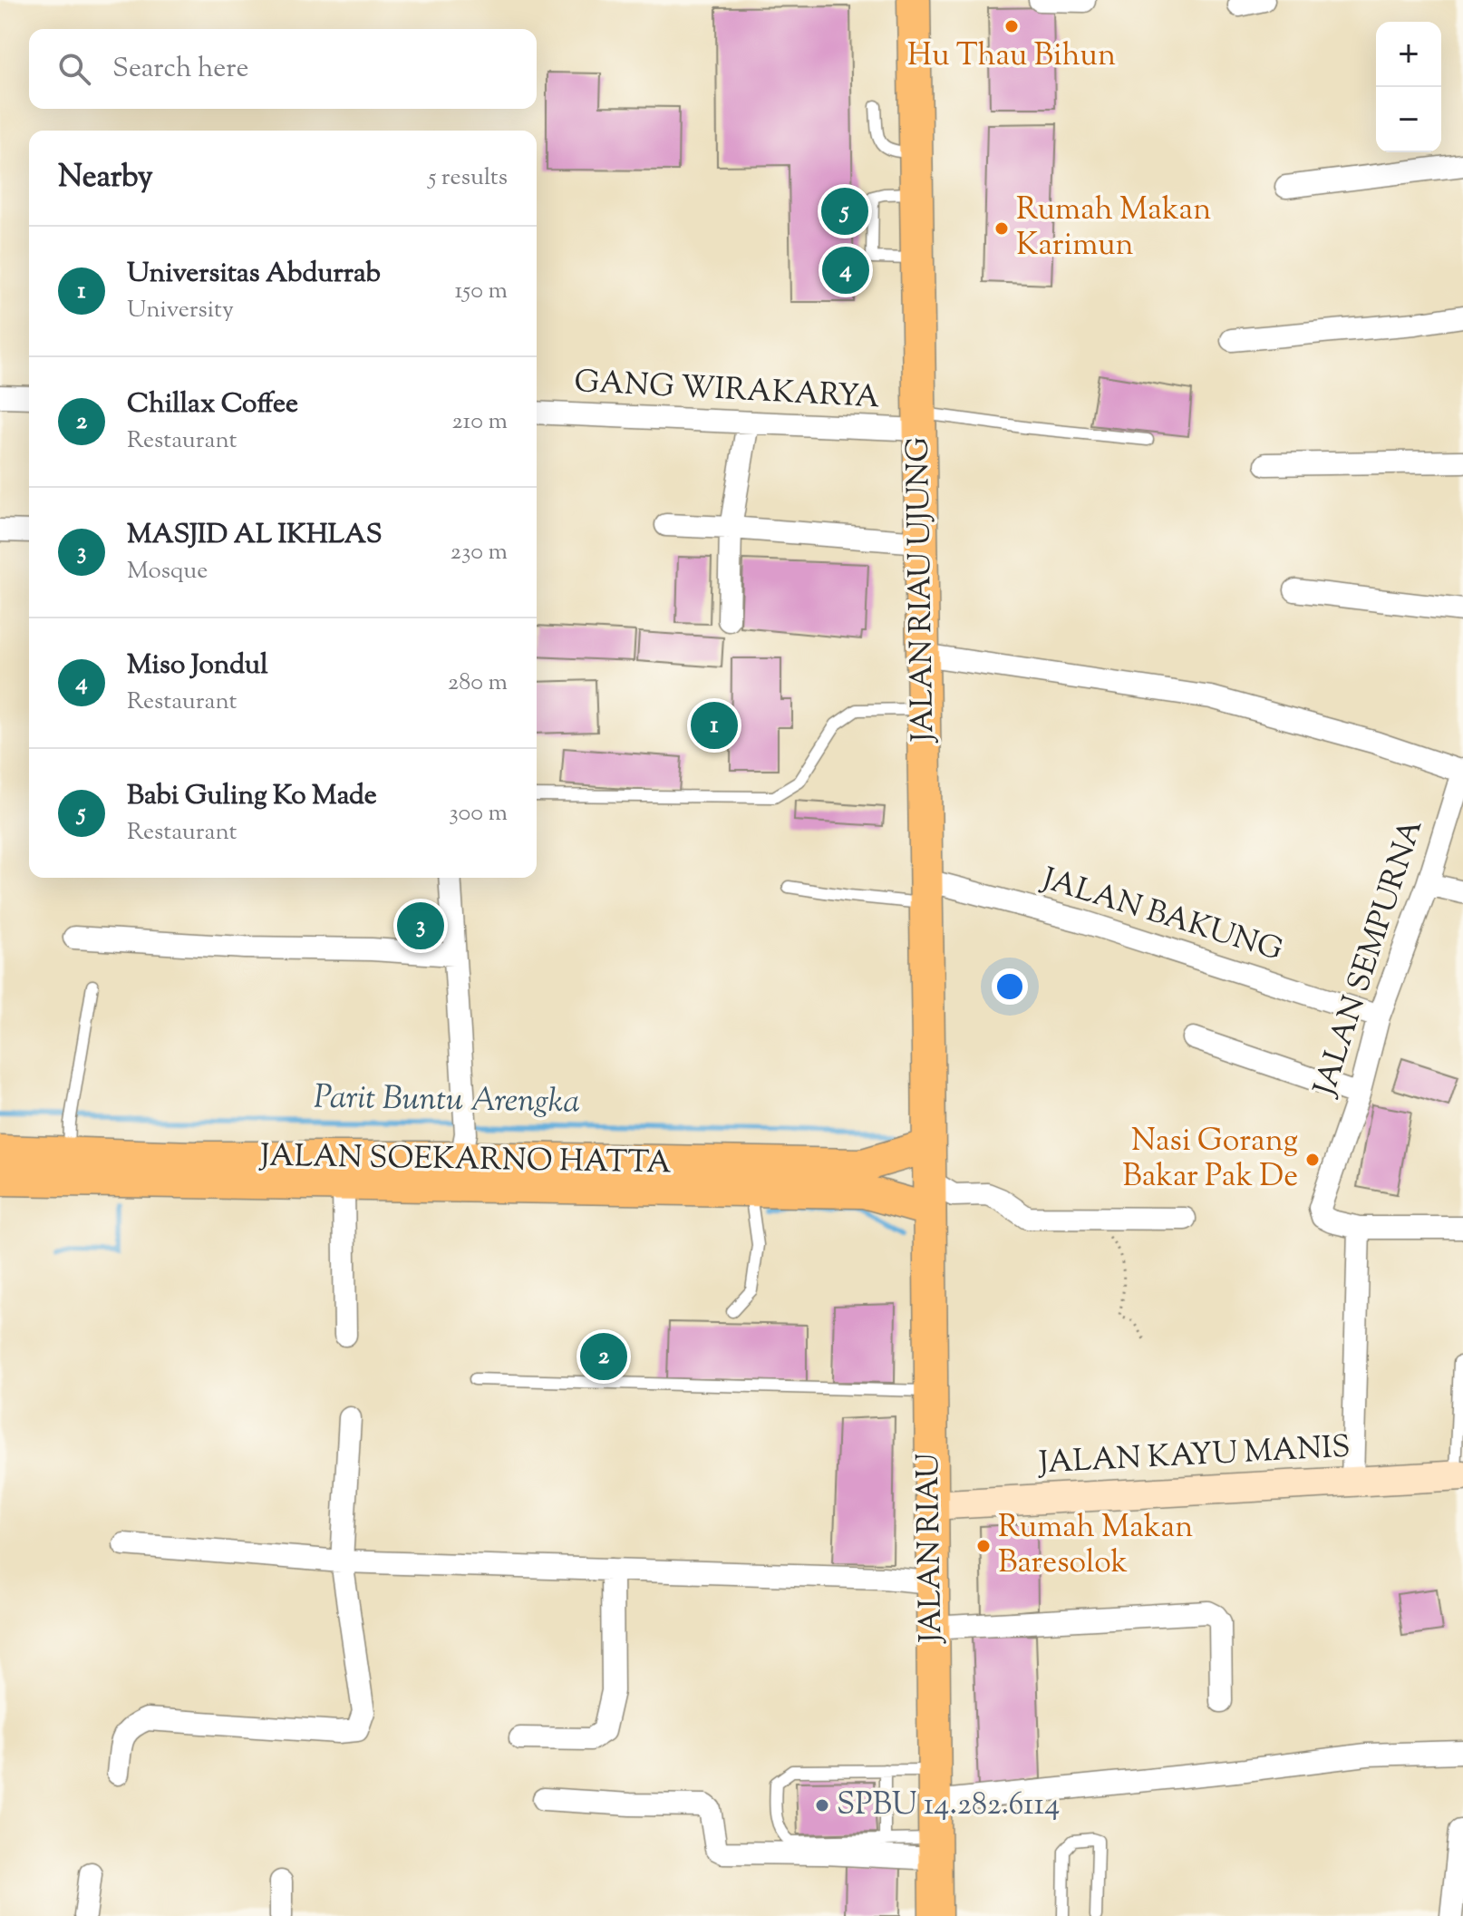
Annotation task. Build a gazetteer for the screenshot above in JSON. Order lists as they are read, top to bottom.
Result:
{
  "streets": {
    "main road": ["JALAN RIAU UJUNG", "JALAN SOEKARNO HATTA", "JALAN RIAU"],
    "street": [
      "GANG WIRAKARYA",
      "JALAN BAKUNG",
      "JALAN SEMPURNA",
      "JALAN KAYU MANIS"
    ]
  },
  "crossings": [
    ["GANG WIRAKARYA", "JALAN RIAU UJUNG"],
    ["JALAN RIAU UJUNG", "JALAN BAKUNG"],
    ["JALAN RIAU UJUNG", "JALAN SOEKARNO HATTA"],
    ["JALAN RIAU UJUNG", "JALAN RIAU"],
    ["JALAN BAKUNG", "JALAN SEMPURNA"],
    ["JALAN SOEKARNO HATTA", "JALAN RIAU"],
    ["JALAN KAYU MANIS", "JALAN RIAU"]
  ],
  "water": ["Parit Buntu Arengka"],
  "places": [
    "Hu Thau Bihun",
    "Rumah Makan Karimun",
    "Nasi Gorang Bakar Pak De",
    "Rumah Makan Baresolok",
    "SPBU 14.282.6114"
  ],
  "page": {
    "map_buttons": ["+", "−"],
    "search": "Search here",
    "heading": ["Nearby", "5 results"],
    "pins": [
      "5",
      "4",
      "1",
      "3",
      "2"
    ],
    "list": [
      {
        "mark": "1",
        "name": "Universitas Abdurrab",
        "note": "University",
        "value": "150 m"
      },
      {
        "mark": "2",
        "name": "Chillax Coffee",
        "note": "Restaurant",
        "value": "210 m"
      },
      {
        "mark": "3",
        "name": "MASJID AL IKHLAS",
        "note": "Mosque",
        "value": "230 m"
      },
      {
        "mark": "4",
        "name": "Miso Jondul",
        "note": "Restaurant",
        "value": "280 m"
      },
      {
        "mark": "5",
        "name": "Babi Guling Ko Made",
        "note": "Restaurant",
        "value": "300 m"
      }
    ]
  }
}
